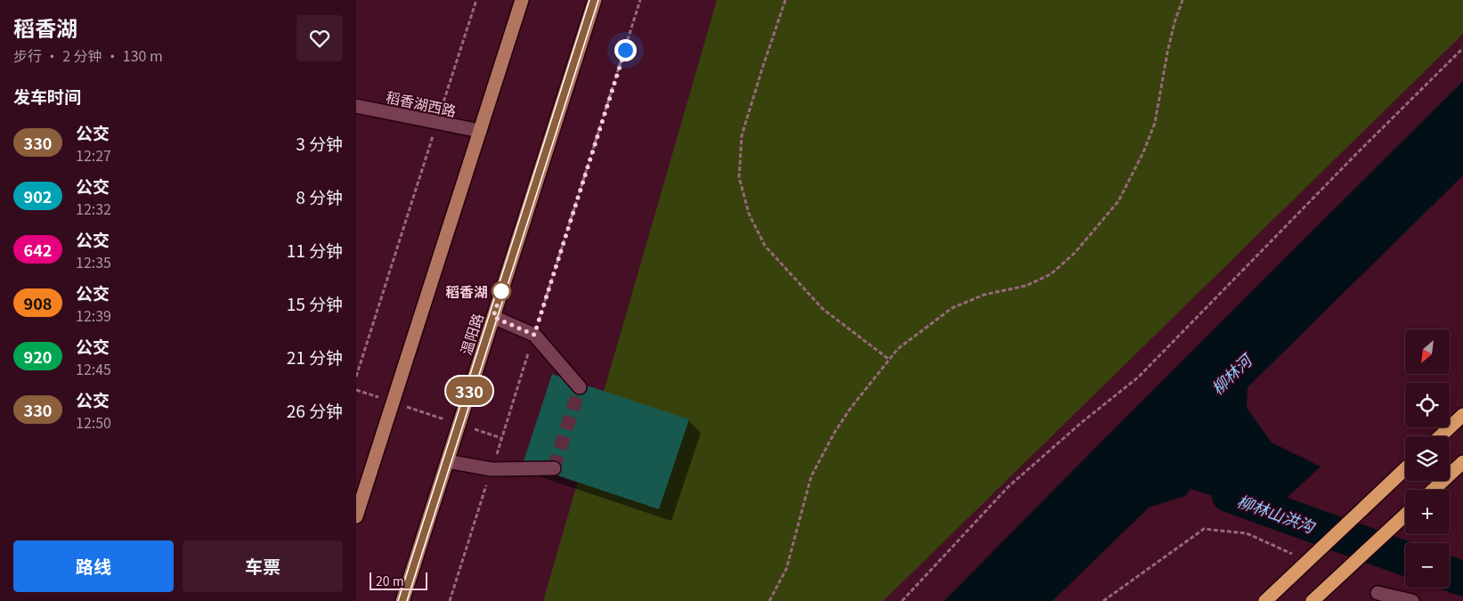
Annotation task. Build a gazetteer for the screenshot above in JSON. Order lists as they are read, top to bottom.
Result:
{
  "streets": {
    "main road": ["温阳路"],
    "street": ["稻香湖西路"]
  },
  "water": ["柳林河", "柳林山洪沟"],
  "places": ["稻香湖"],
  "lines": ["bus line 330"],
  "scale_bar": "20 m",
  "north": "bottom left",
  "page": {
    "heading": [
      ["稻香湖", "步行 · 2 分钟 · 130 m"],
      "发车时间"
    ],
    "on_map": "330",
    "list": [
      {
        "mark": "330",
        "name": "公交",
        "note": "12:27",
        "value": "3 分钟"
      },
      {
        "mark": "902",
        "name": "公交",
        "note": "12:32",
        "value": "8 分钟"
      },
      {
        "mark": "642",
        "name": "公交",
        "note": "12:35",
        "value": "11 分钟"
      },
      {
        "mark": "908",
        "name": "公交",
        "note": "12:39",
        "value": "15 分钟"
      },
      {
        "mark": "920",
        "name": "公交",
        "note": "12:45",
        "value": "21 分钟"
      },
      {
        "mark": "330",
        "name": "公交",
        "note": "12:50",
        "value": "26 分钟"
      }
    ],
    "map_buttons": ["+", "−"],
    "buttons": ["路线", "车票"],
    "scale": "20 m"
  }
}
